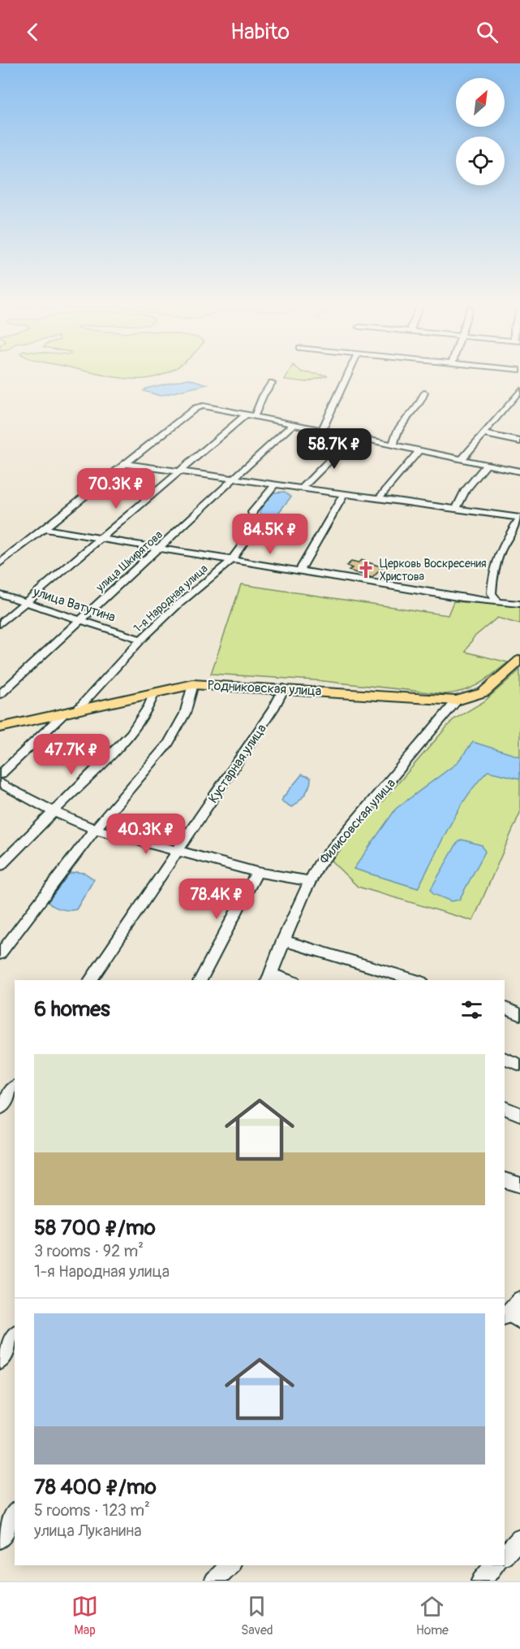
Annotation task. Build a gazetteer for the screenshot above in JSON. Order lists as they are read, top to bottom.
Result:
{
  "streets": {
    "main road": ["Родниковская улица"],
    "street": [
      "улица Шкирятова",
      "1-я Народная улица",
      "улица Ватутина",
      "Кустарная улица",
      "Филисовская улица"
    ]
  },
  "crossings": [
    ["улица Шкирятова", "улица Ватутина"],
    ["1-я Народная улица", "улица Ватутина"],
    ["1-я Народная улица", "Родниковская улица"],
    ["Родниковская улица", "Кустарная улица"],
    ["Родниковская улица", "Филисовская улица"]
  ],
  "places": {
    "church": ["Церковь Воскресения Христова"]
  },
  "north": "top right",
  "page": {
    "header": "Habito",
    "price": [
      "58.7K ₽",
      "70.3K ₽",
      "84.5K ₽",
      "47.7K ₽",
      "40.3K ₽",
      "78.4K ₽"
    ],
    "heading": "6 homes",
    "list": [
      {
        "name": "58 700 ₽/mo",
        "note": "3 rooms · 92 m² · 1-я Народная улица"
      },
      {
        "name": "78 400 ₽/mo",
        "note": "5 rooms · 123 m² · улица Луканина"
      }
    ],
    "tabs": ["Map", "Saved", "Home"]
  }
}
